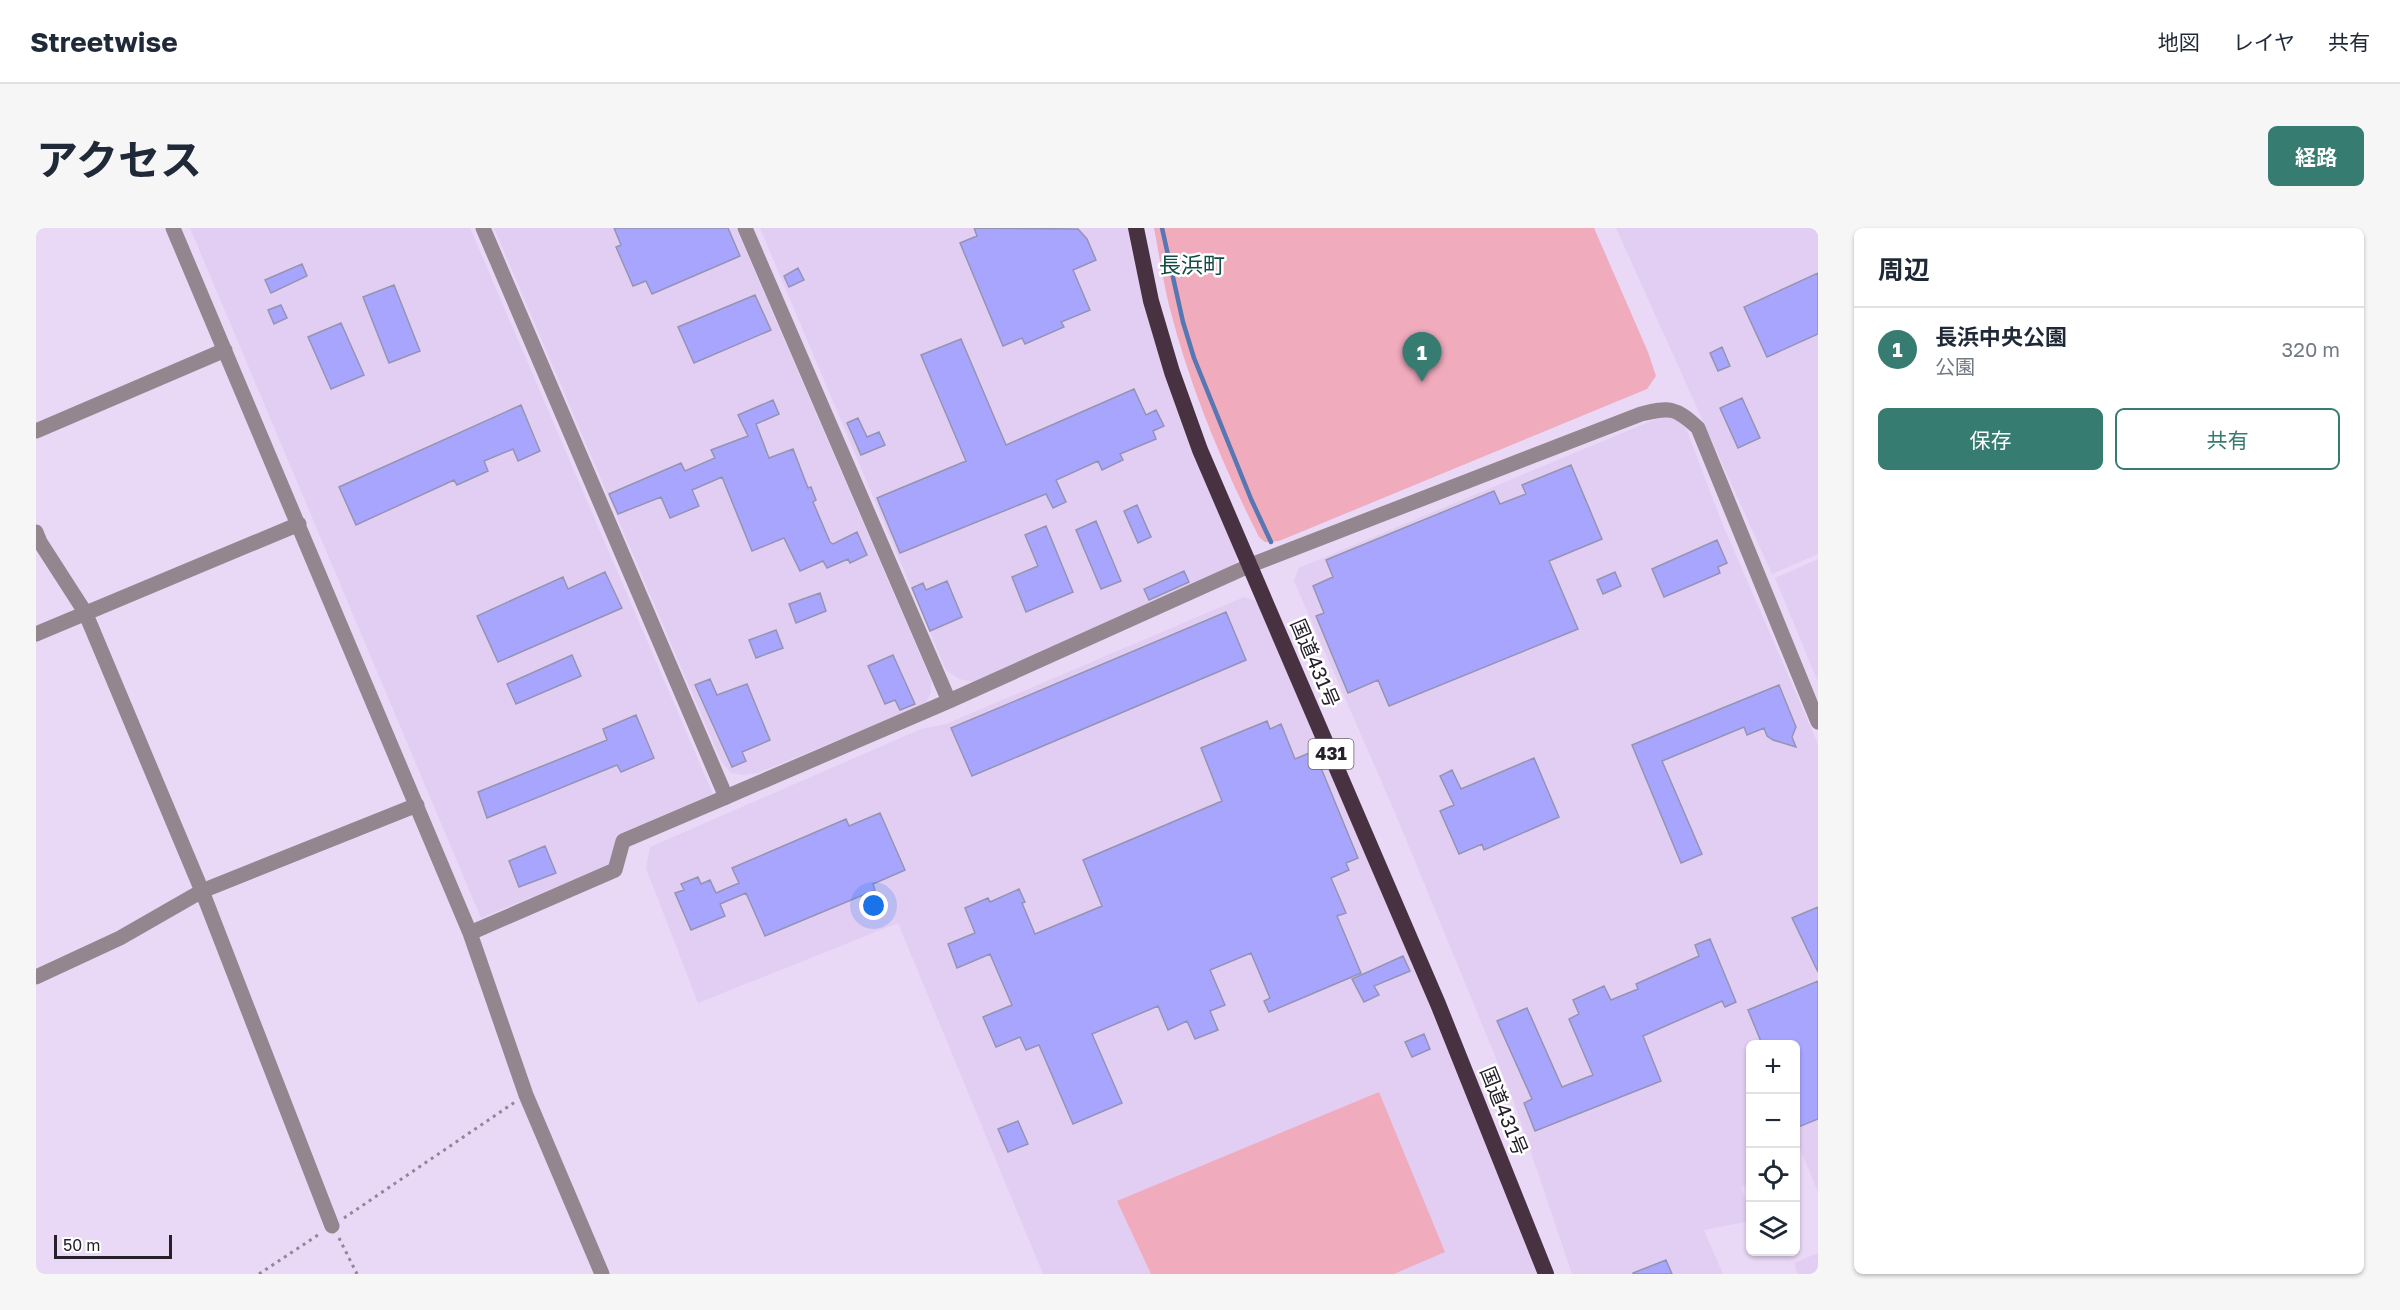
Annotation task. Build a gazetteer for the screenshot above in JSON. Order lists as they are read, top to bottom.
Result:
{
  "streets": {
    "highway": ["国道431号", "431"]
  },
  "districts": ["長浜町"],
  "scale_bar": "50 m",
  "page": {
    "header": "Streetwise",
    "nav": ["地図", "レイヤ", "共有"],
    "title": "アクセス",
    "buttons": [
      "経路",
      ["保存", "共有"]
    ],
    "heading": "周辺",
    "list": [
      {
        "mark": "1",
        "name": "長浜中央公園",
        "note": "公園",
        "value": "320 m"
      }
    ],
    "pins": "1",
    "map_buttons": ["+", "−"],
    "scale": "50 m"
  }
}
